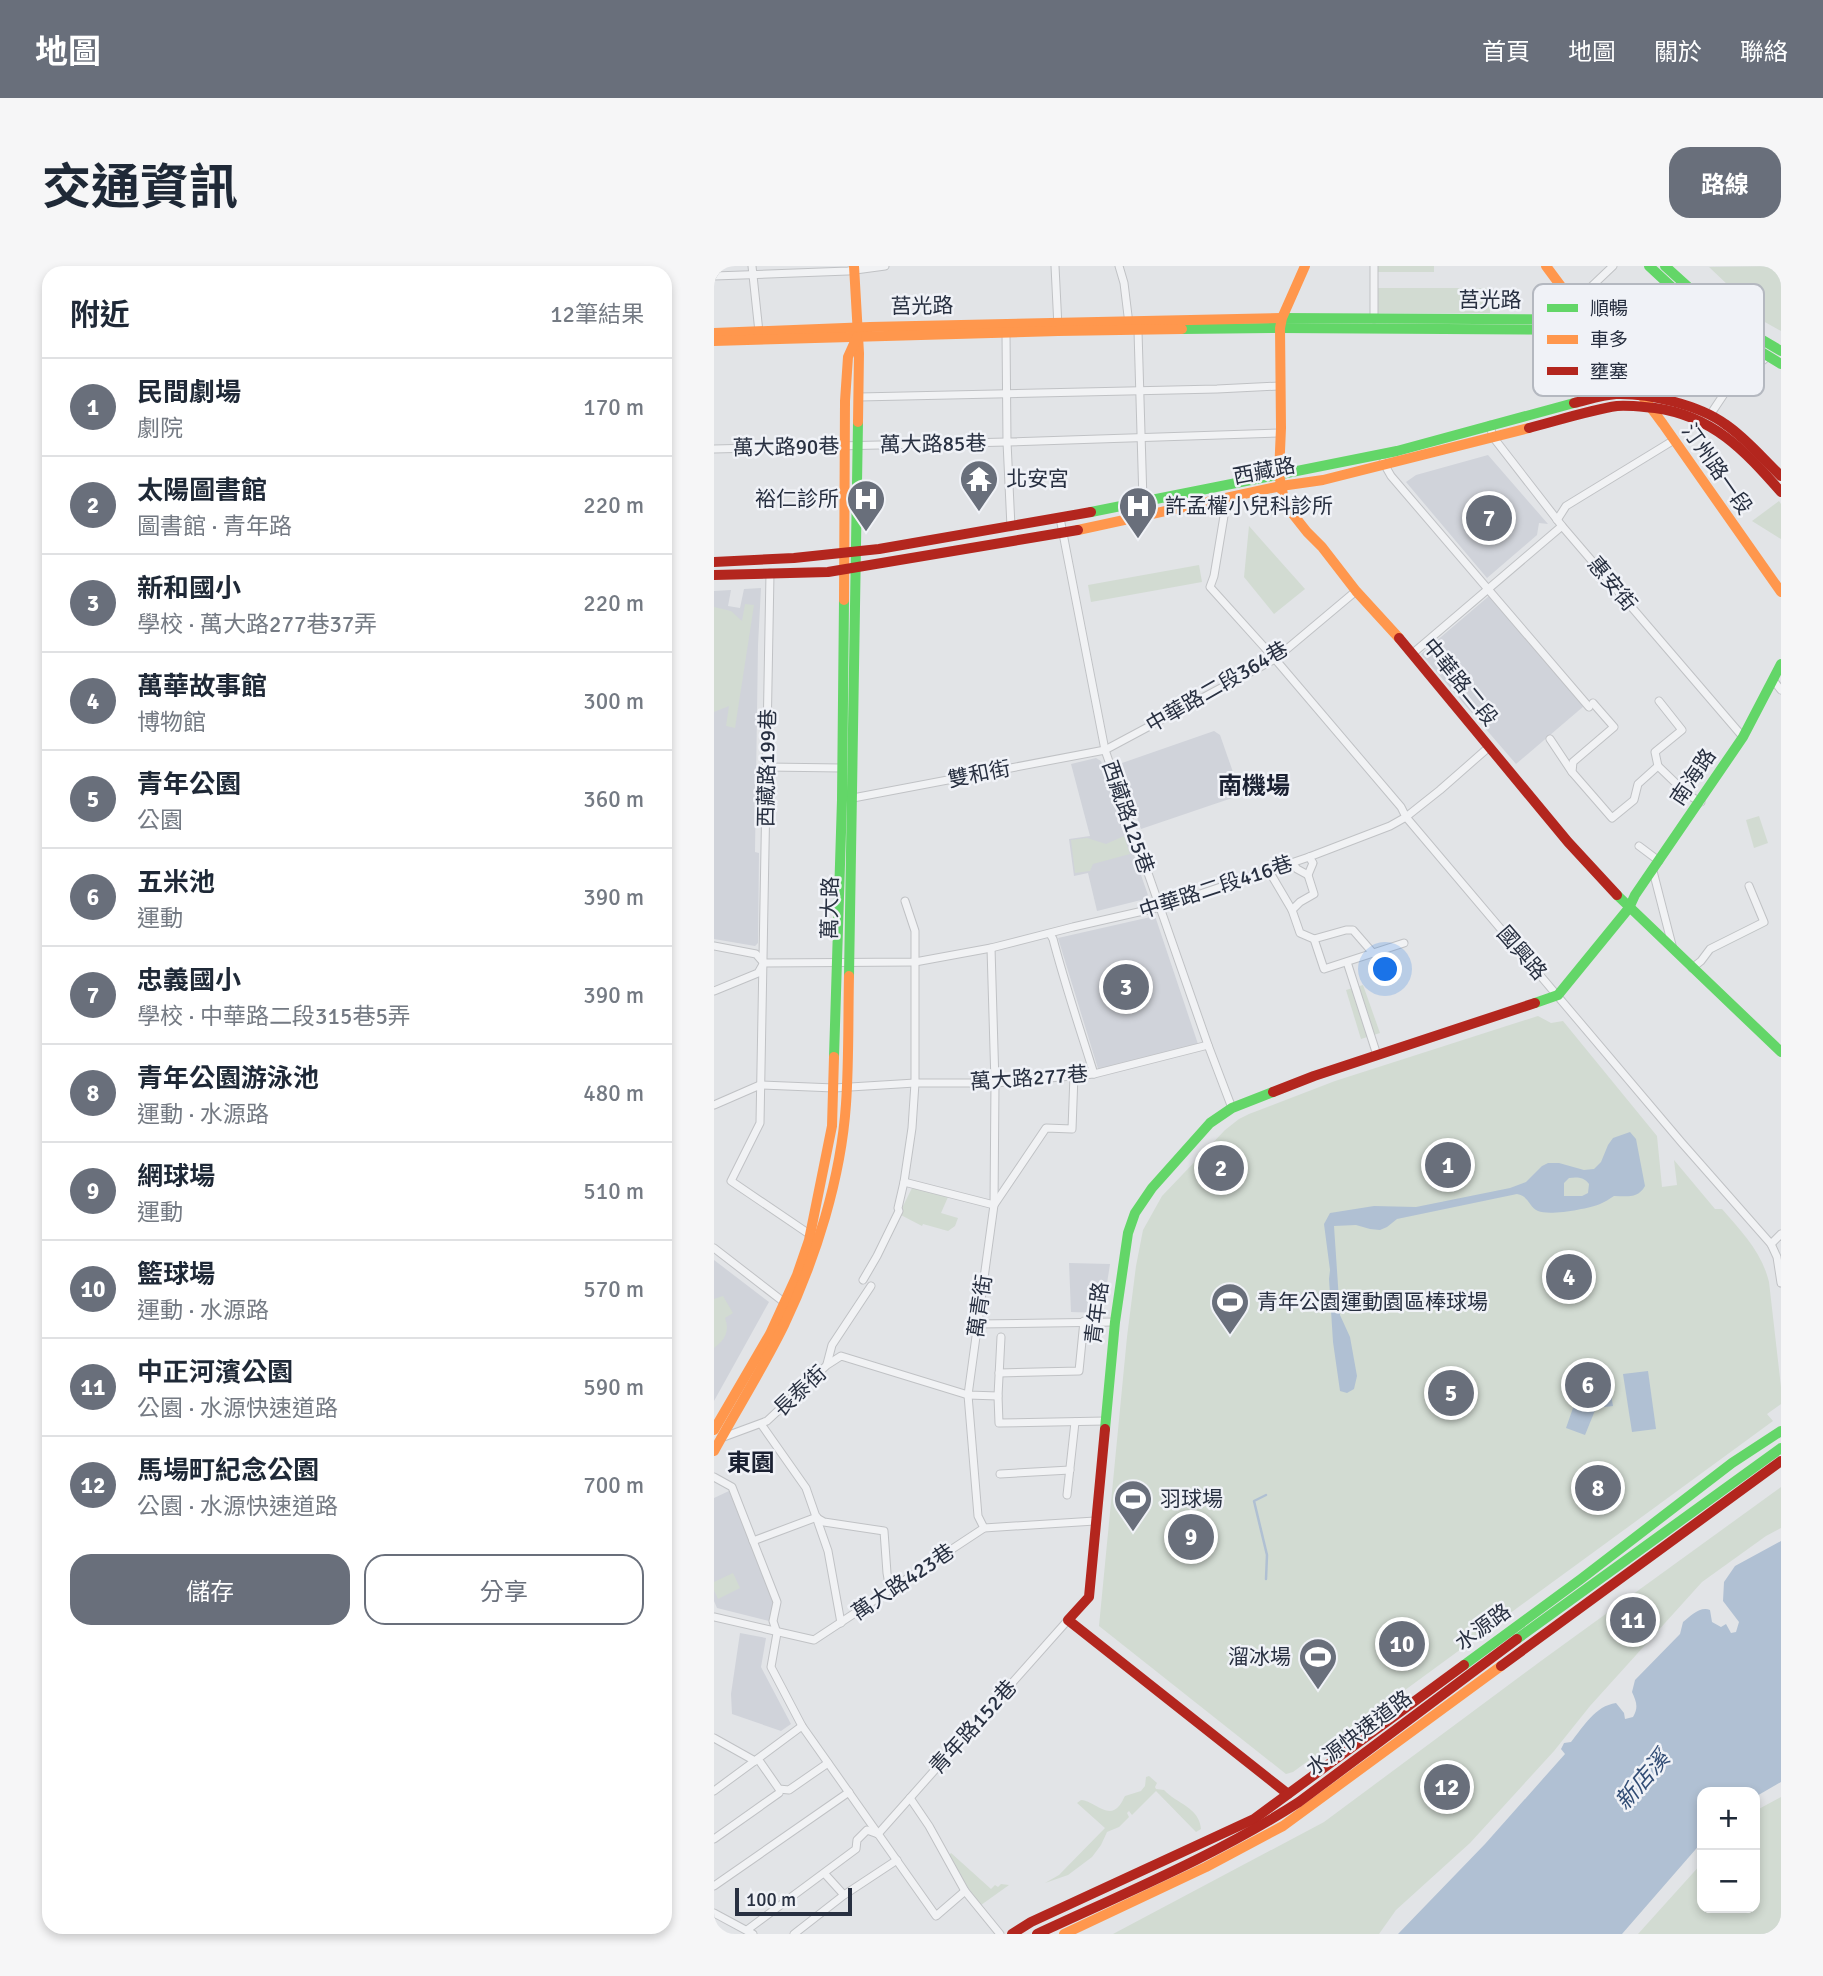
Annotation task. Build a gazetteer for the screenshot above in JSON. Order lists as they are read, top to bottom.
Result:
{
  "streets": {
    "main road": [
      "莒光路",
      "汀州路一段",
      "西藏路",
      "中華路二段",
      "南海路",
      "萬大路",
      "青年路",
      "水源路",
      "水源快速道路"
    ],
    "street": [
      "萬大路85巷",
      "萬大路90巷",
      "惠安街",
      "中華路二段364巷",
      "西藏路199巷",
      "雙和街",
      "西藏路125巷",
      "中華路二段416巷",
      "國興路",
      "萬大路277巷",
      "萬青街",
      "長泰街",
      "萬大路423巷",
      "青年路152巷"
    ]
  },
  "crossings": [
    ["莒光路", "中華路二段"],
    ["莒光路", "萬大路"],
    ["萬大路85巷", "萬大路90巷"],
    ["萬大路85巷", "中華路二段"],
    ["萬大路85巷", "萬大路"],
    ["萬大路90巷", "萬大路"],
    ["汀州路一段", "西藏路"],
    ["西藏路", "惠安街"],
    ["西藏路", "中華路二段"],
    ["西藏路", "西藏路199巷"],
    ["西藏路", "西藏路125巷"],
    ["西藏路", "萬大路"],
    ["西藏路", "國興路"],
    ["惠安街", "南海路"],
    ["中華路二段", "中華路二段364巷"],
    ["中華路二段", "南海路"],
    ["中華路二段", "中華路二段416巷"],
    ["中華路二段364巷", "雙和街"],
    ["中華路二段364巷", "西藏路125巷"],
    ["中華路二段364巷", "國興路"],
    ["西藏路199巷", "中華路二段416巷"],
    ["西藏路199巷", "萬大路"],
    ["西藏路199巷", "萬大路277巷"],
    ["雙和街", "西藏路125巷"],
    ["雙和街", "萬大路"],
    ["南海路", "國興路"],
    ["南海路", "青年路"],
    ["西藏路125巷", "中華路二段416巷"],
    ["西藏路125巷", "萬大路277巷"],
    ["西藏路125巷", "青年路"],
    ["中華路二段416巷", "萬大路"],
    ["中華路二段416巷", "國興路"],
    ["中華路二段416巷", "萬青街"],
    ["萬大路", "萬大路277巷"],
    ["萬大路", "長泰街"],
    ["國興路", "青年路"],
    ["萬大路277巷", "萬青街"],
    ["萬青街", "長泰街"],
    ["萬青街", "萬大路423巷"],
    ["青年路", "萬大路423巷"],
    ["青年路", "青年路152巷"]
  ],
  "districts": ["南機場", "東園"],
  "water": ["新店溪"],
  "places": {
    "temple": ["北安宮"],
    "hospital": ["裕仁診所", "許孟權小兒科診所"],
    "sports": ["青年公園運動園區棒球場", "羽球場", "溜冰場"]
  },
  "legend": ["順暢", "車多", "壅塞"],
  "scale_bar": "100 m",
  "page": {
    "header": "地圖",
    "nav": [
      "首頁",
      "地圖",
      "關於",
      "聯絡"
    ],
    "title": "交通資訊",
    "buttons": [
      "路線",
      ["儲存", "分享"]
    ],
    "heading": ["附近", "12筆結果"],
    "list": [
      {
        "mark": "1",
        "name": "民間劇場",
        "note": "劇院",
        "value": "170 m"
      },
      {
        "mark": "2",
        "name": "太陽圖書館",
        "note": "圖書館 · 青年路",
        "value": "220 m"
      },
      {
        "mark": "3",
        "name": "新和國小",
        "note": "學校 · 萬大路277巷37弄",
        "value": "220 m"
      },
      {
        "mark": "4",
        "name": "萬華故事館",
        "note": "博物館",
        "value": "300 m"
      },
      {
        "mark": "5",
        "name": "青年公園",
        "note": "公園",
        "value": "360 m"
      },
      {
        "mark": "6",
        "name": "五米池",
        "note": "運動",
        "value": "390 m"
      },
      {
        "mark": "7",
        "name": "忠義國小",
        "note": "學校 · 中華路二段315巷5弄",
        "value": "390 m"
      },
      {
        "mark": "8",
        "name": "青年公園游泳池",
        "note": "運動 · 水源路",
        "value": "480 m"
      },
      {
        "mark": "9",
        "name": "網球場",
        "note": "運動",
        "value": "510 m"
      },
      {
        "mark": "10",
        "name": "籃球場",
        "note": "運動 · 水源路",
        "value": "570 m"
      },
      {
        "mark": "11",
        "name": "中正河濱公園",
        "note": "公園 · 水源快速道路",
        "value": "590 m"
      },
      {
        "mark": "12",
        "name": "馬場町紀念公園",
        "note": "公園 · 水源快速道路",
        "value": "700 m"
      }
    ],
    "pins": [
      "7",
      "3",
      "1",
      "2",
      "4",
      "6",
      "5",
      "8",
      "9",
      "11",
      "10",
      "12"
    ],
    "map_buttons": ["+", "−"],
    "scale": "100 m"
  }
}
